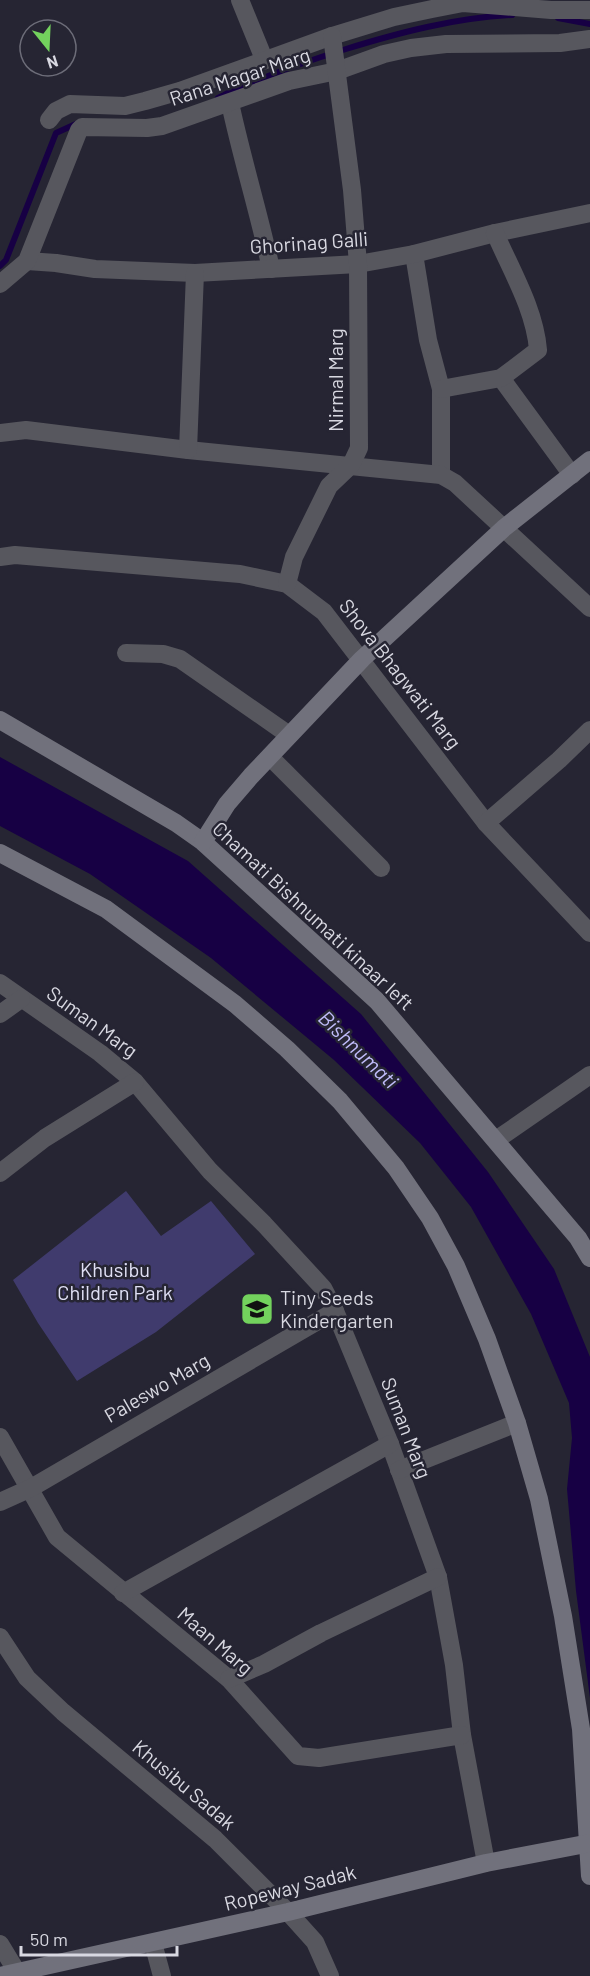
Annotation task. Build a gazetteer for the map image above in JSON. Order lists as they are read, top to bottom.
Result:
{
  "streets": {
    "main road": ["Chamati Bishnumati kinaar left", "Ropeway Sadak"],
    "street": [
      "Rana Magar Marg",
      "Ghorinag Galli",
      "Nirmal Marg",
      "Shova Bhagwati Marg",
      "Suman Marg",
      "Paleswo Marg",
      "Maan Marg",
      "Khusibu Sadak"
    ]
  },
  "crossings": [
    ["Rana Magar Marg", "Ghorinag Galli"],
    ["Rana Magar Marg", "Nirmal Marg"],
    ["Ghorinag Galli", "Nirmal Marg"],
    ["Suman Marg", "Paleswo Marg"],
    ["Suman Marg", "Maan Marg"],
    ["Suman Marg", "Ropeway Sadak"],
    ["Paleswo Marg", "Maan Marg"],
    ["Khusibu Sadak", "Ropeway Sadak"]
  ],
  "water": ["Bishnumati"],
  "parks": ["Khusibu Children Park"],
  "places": {
    "school or university": ["Tiny Seeds Kindergarten"]
  },
  "scale_bar": "50 m",
  "north": "bottom"
}
